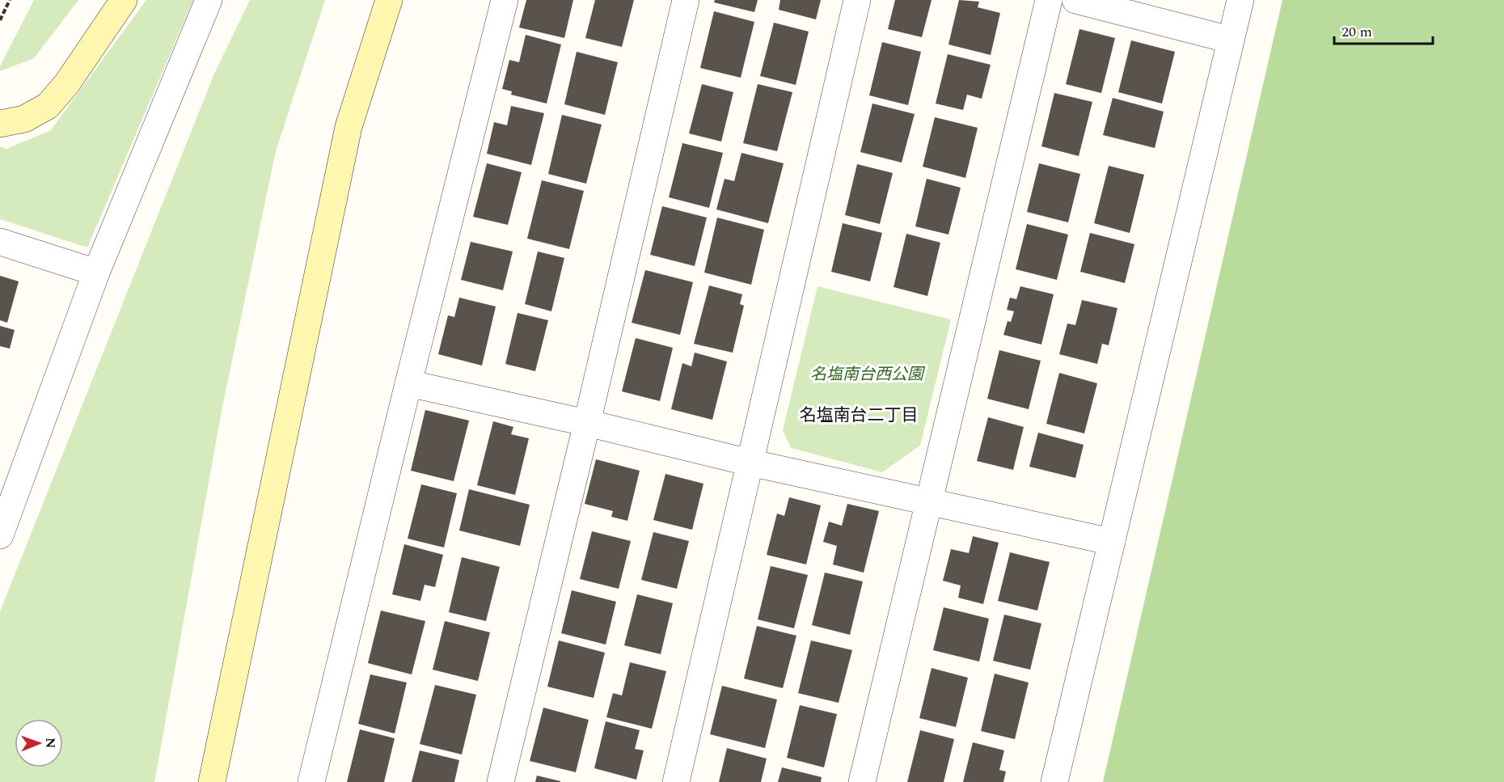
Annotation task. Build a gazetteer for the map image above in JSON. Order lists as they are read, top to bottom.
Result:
{
  "districts": ["名塩南台二丁目"],
  "parks": ["名塩南台西公園"],
  "scale_bar": "20 m",
  "north": "right"
}
